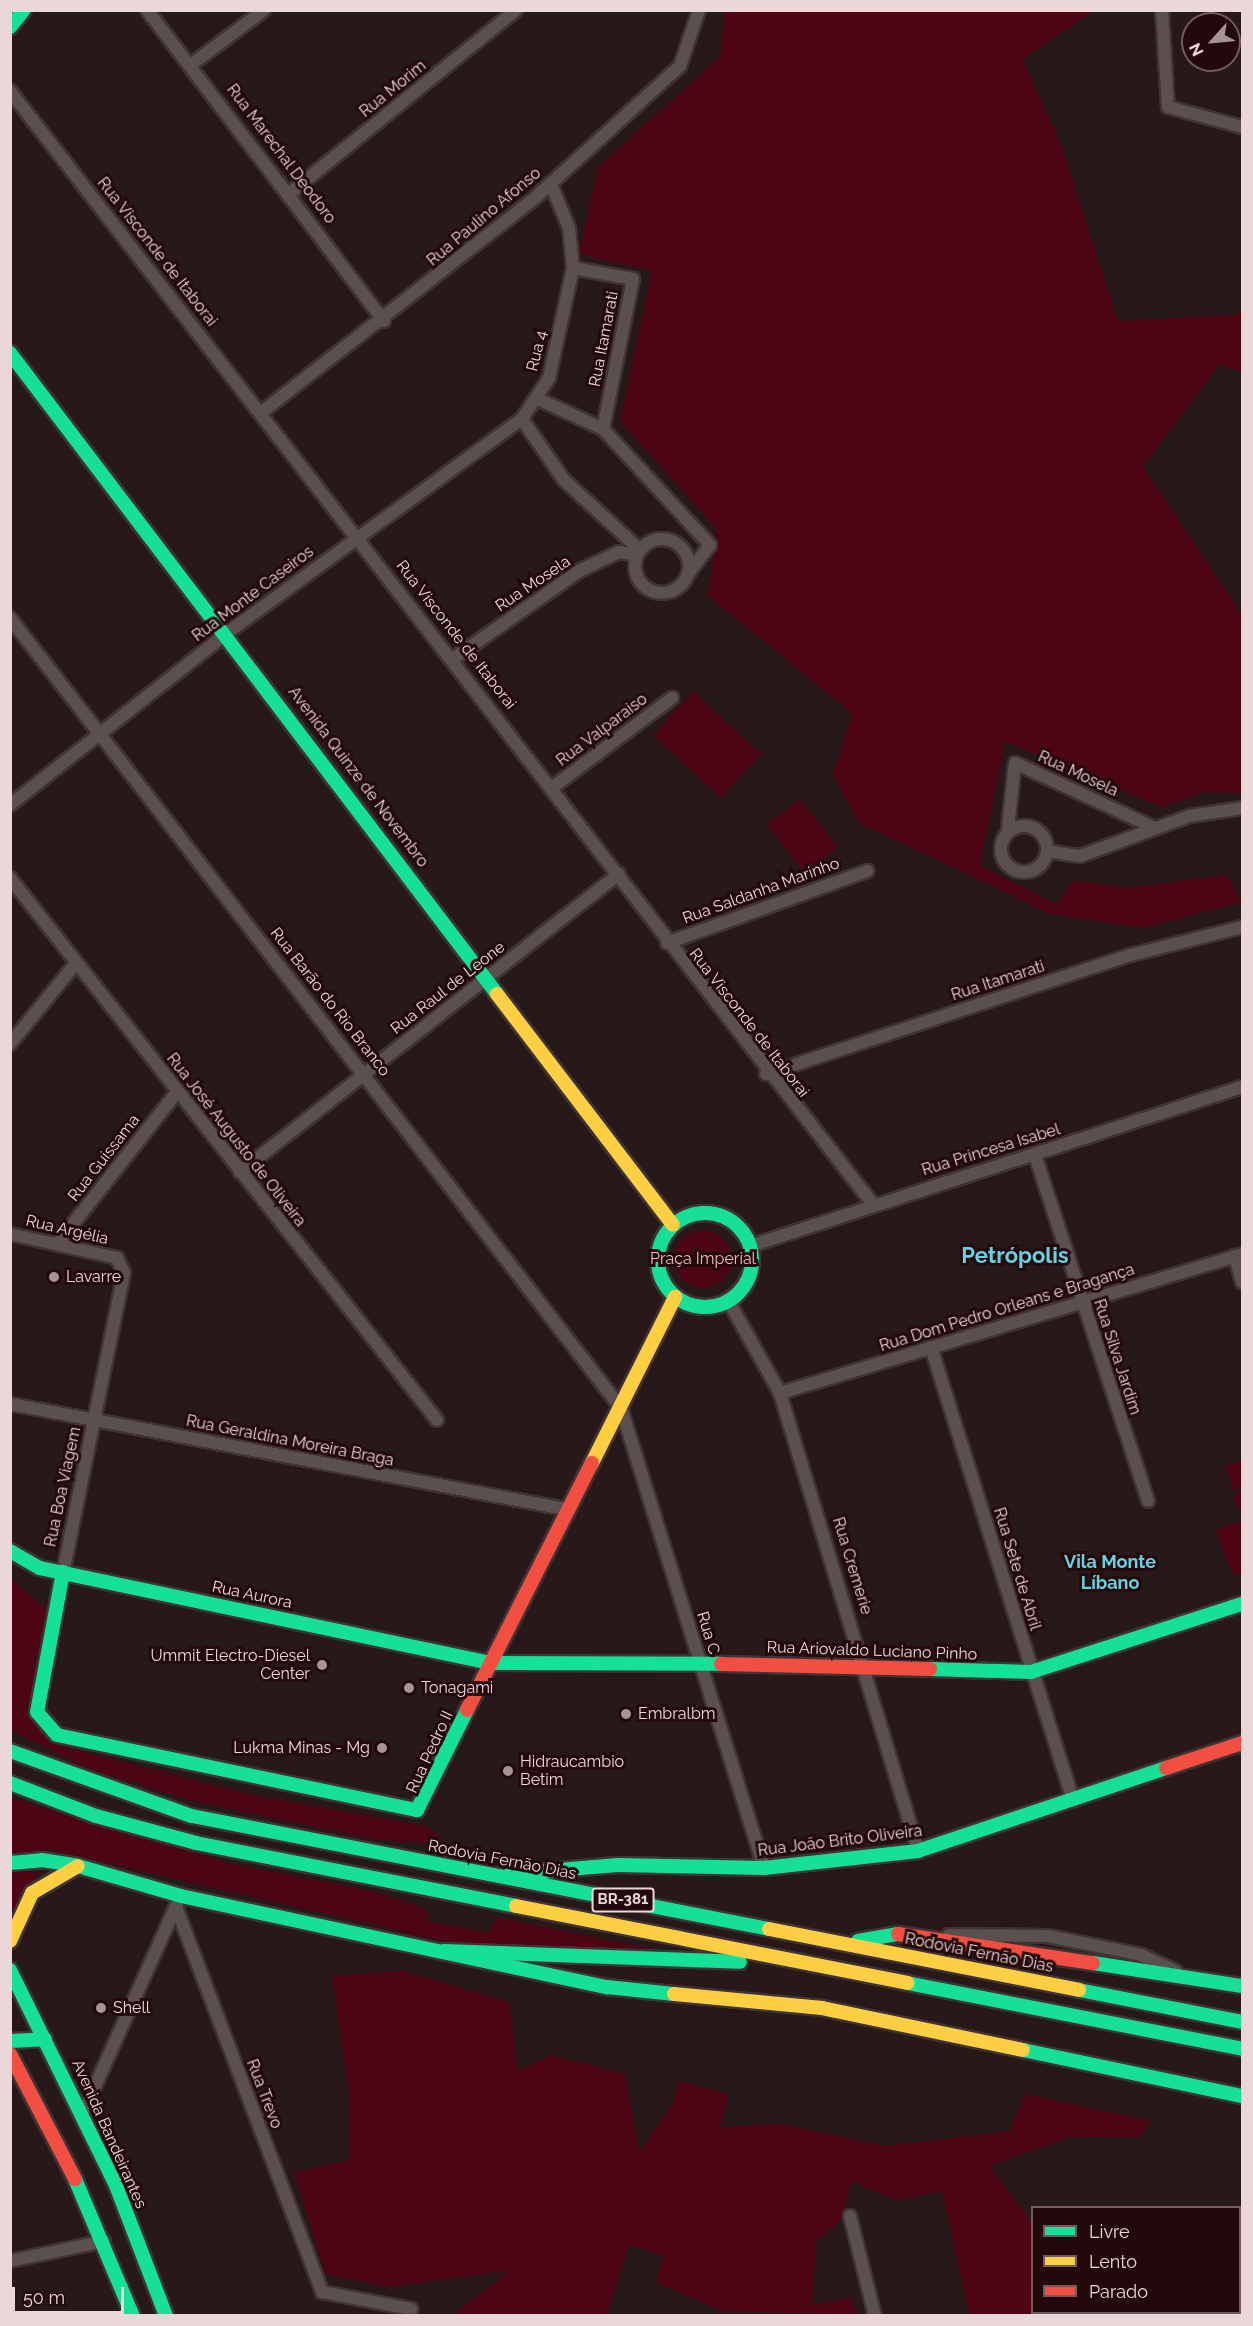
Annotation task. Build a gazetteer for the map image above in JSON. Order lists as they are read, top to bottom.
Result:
{
  "streets": {
    "main road": [
      "Avenida Quinze de Novembro",
      "Rua Boa Viagem",
      "Rua Aurora",
      "Rua Ariovaldo Luciano Pinho",
      "Rua Pedro II",
      "Rua João Brito Oliveira",
      "Rodovia Fernão Dias",
      "BR-381",
      "Avenida Bandeirantes"
    ],
    "street": [
      "Rua Morim",
      "Rua Marechal Deodoro",
      "Rua Paulino Afonso",
      "Rua Visconde de Itaborai",
      "Rua Itamarati",
      "Rua 4",
      "Rua Mosela",
      "Rua Monte Caseiros",
      "Rua Valparaiso",
      "Rua Saldanha Marinho",
      "Rua Raul de Leone",
      "Rua Barão do Rio Branco",
      "Rua José Augusto de Oliveira",
      "Rua Princesa Isabel",
      "Rua Guissama",
      "Rua Argélia",
      "Rua Dom Pedro Orleans e Bragança",
      "Rua Silva Jardim",
      "Rua Geraldina Moreira Braga",
      "Rua Cremerie",
      "Rua Sete de Abril",
      "Rua C",
      "Rua Trevo"
    ]
  },
  "crossings": [
    ["Rua Morim", "Rua Marechal Deodoro"],
    ["Rua Marechal Deodoro", "Rua Paulino Afonso"],
    ["Rua Paulino Afonso", "Rua Visconde de Itaborai"],
    ["Rua Paulino Afonso", "Rua 4"],
    ["Rua Visconde de Itaborai", "Rua Itamarati"],
    ["Rua Visconde de Itaborai", "Rua Mosela"],
    ["Rua Visconde de Itaborai", "Rua Monte Caseiros"],
    ["Rua Visconde de Itaborai", "Rua Valparaiso"],
    ["Rua Visconde de Itaborai", "Rua Saldanha Marinho"],
    ["Rua Visconde de Itaborai", "Rua Raul de Leone"],
    ["Rua Visconde de Itaborai", "Rua Princesa Isabel"],
    ["Rua Itamarati", "Rua 4"],
    ["Rua 4", "Rua Monte Caseiros"],
    ["Rua Monte Caseiros", "Avenida Quinze de Novembro"],
    ["Rua Monte Caseiros", "Rua Barão do Rio Branco"],
    ["Avenida Quinze de Novembro", "Rua Raul de Leone"],
    ["Avenida Quinze de Novembro", "Rua Princesa Isabel"],
    ["Avenida Quinze de Novembro", "Rua Cremerie"],
    ["Avenida Quinze de Novembro", "Rua Pedro II"],
    ["Rua Raul de Leone", "Rua Barão do Rio Branco"],
    ["Rua Raul de Leone", "Rua José Augusto de Oliveira"],
    ["Rua Barão do Rio Branco", "Rua C"],
    ["Rua Barão do Rio Branco", "Rua Pedro II"],
    ["Rua José Augusto de Oliveira", "Rua Guissama"],
    ["Rua Princesa Isabel", "Rua Silva Jardim"],
    ["Rua Princesa Isabel", "Rua Cremerie"],
    ["Rua Princesa Isabel", "Rua Pedro II"],
    ["Rua Guissama", "Rua Argélia"],
    ["Rua Argélia", "Rua Boa Viagem"],
    ["Rua Dom Pedro Orleans e Bragança", "Rua Silva Jardim"],
    ["Rua Dom Pedro Orleans e Bragança", "Rua Cremerie"],
    ["Rua Dom Pedro Orleans e Bragança", "Rua Sete de Abril"],
    ["Rua Geraldina Moreira Braga", "Rua Boa Viagem"],
    ["Rua Geraldina Moreira Braga", "Rua Pedro II"],
    ["Rua Boa Viagem", "Rua Aurora"],
    ["Rua Boa Viagem", "Rua Pedro II"],
    ["Rua Cremerie", "Rua Ariovaldo Luciano Pinho"],
    ["Rua Cremerie", "Rua Pedro II"],
    ["Rua Cremerie", "Rua João Brito Oliveira"],
    ["Rua Sete de Abril", "Rua Ariovaldo Luciano Pinho"],
    ["Rua Sete de Abril", "Rua João Brito Oliveira"],
    ["Rua Aurora", "Rua Ariovaldo Luciano Pinho"],
    ["Rua Aurora", "Rua Pedro II"],
    ["Rua C", "Rua Ariovaldo Luciano Pinho"],
    ["Rua C", "Rua Pedro II"],
    ["Rua C", "Rua João Brito Oliveira"],
    ["Rua Ariovaldo Luciano Pinho", "Rua Pedro II"],
    ["Rua João Brito Oliveira", "Rodovia Fernão Dias"],
    ["Rodovia Fernão Dias", "BR-381"],
    ["BR-381", "Rua Trevo"]
  ],
  "districts": ["Petrópolis", "Vila Monte Líbano"],
  "parks": ["Praça Imperial"],
  "places": [
    "Lavarre",
    "Ummit Electro-Diesel Center",
    "Tonagami",
    "Embralbm",
    "Lukma Minas - Mg",
    "Hidraucambio Betim",
    "Shell"
  ],
  "legend": ["Livre", "Lento", "Parado"],
  "scale_bar": "50 m",
  "north": "bottom left"
}
